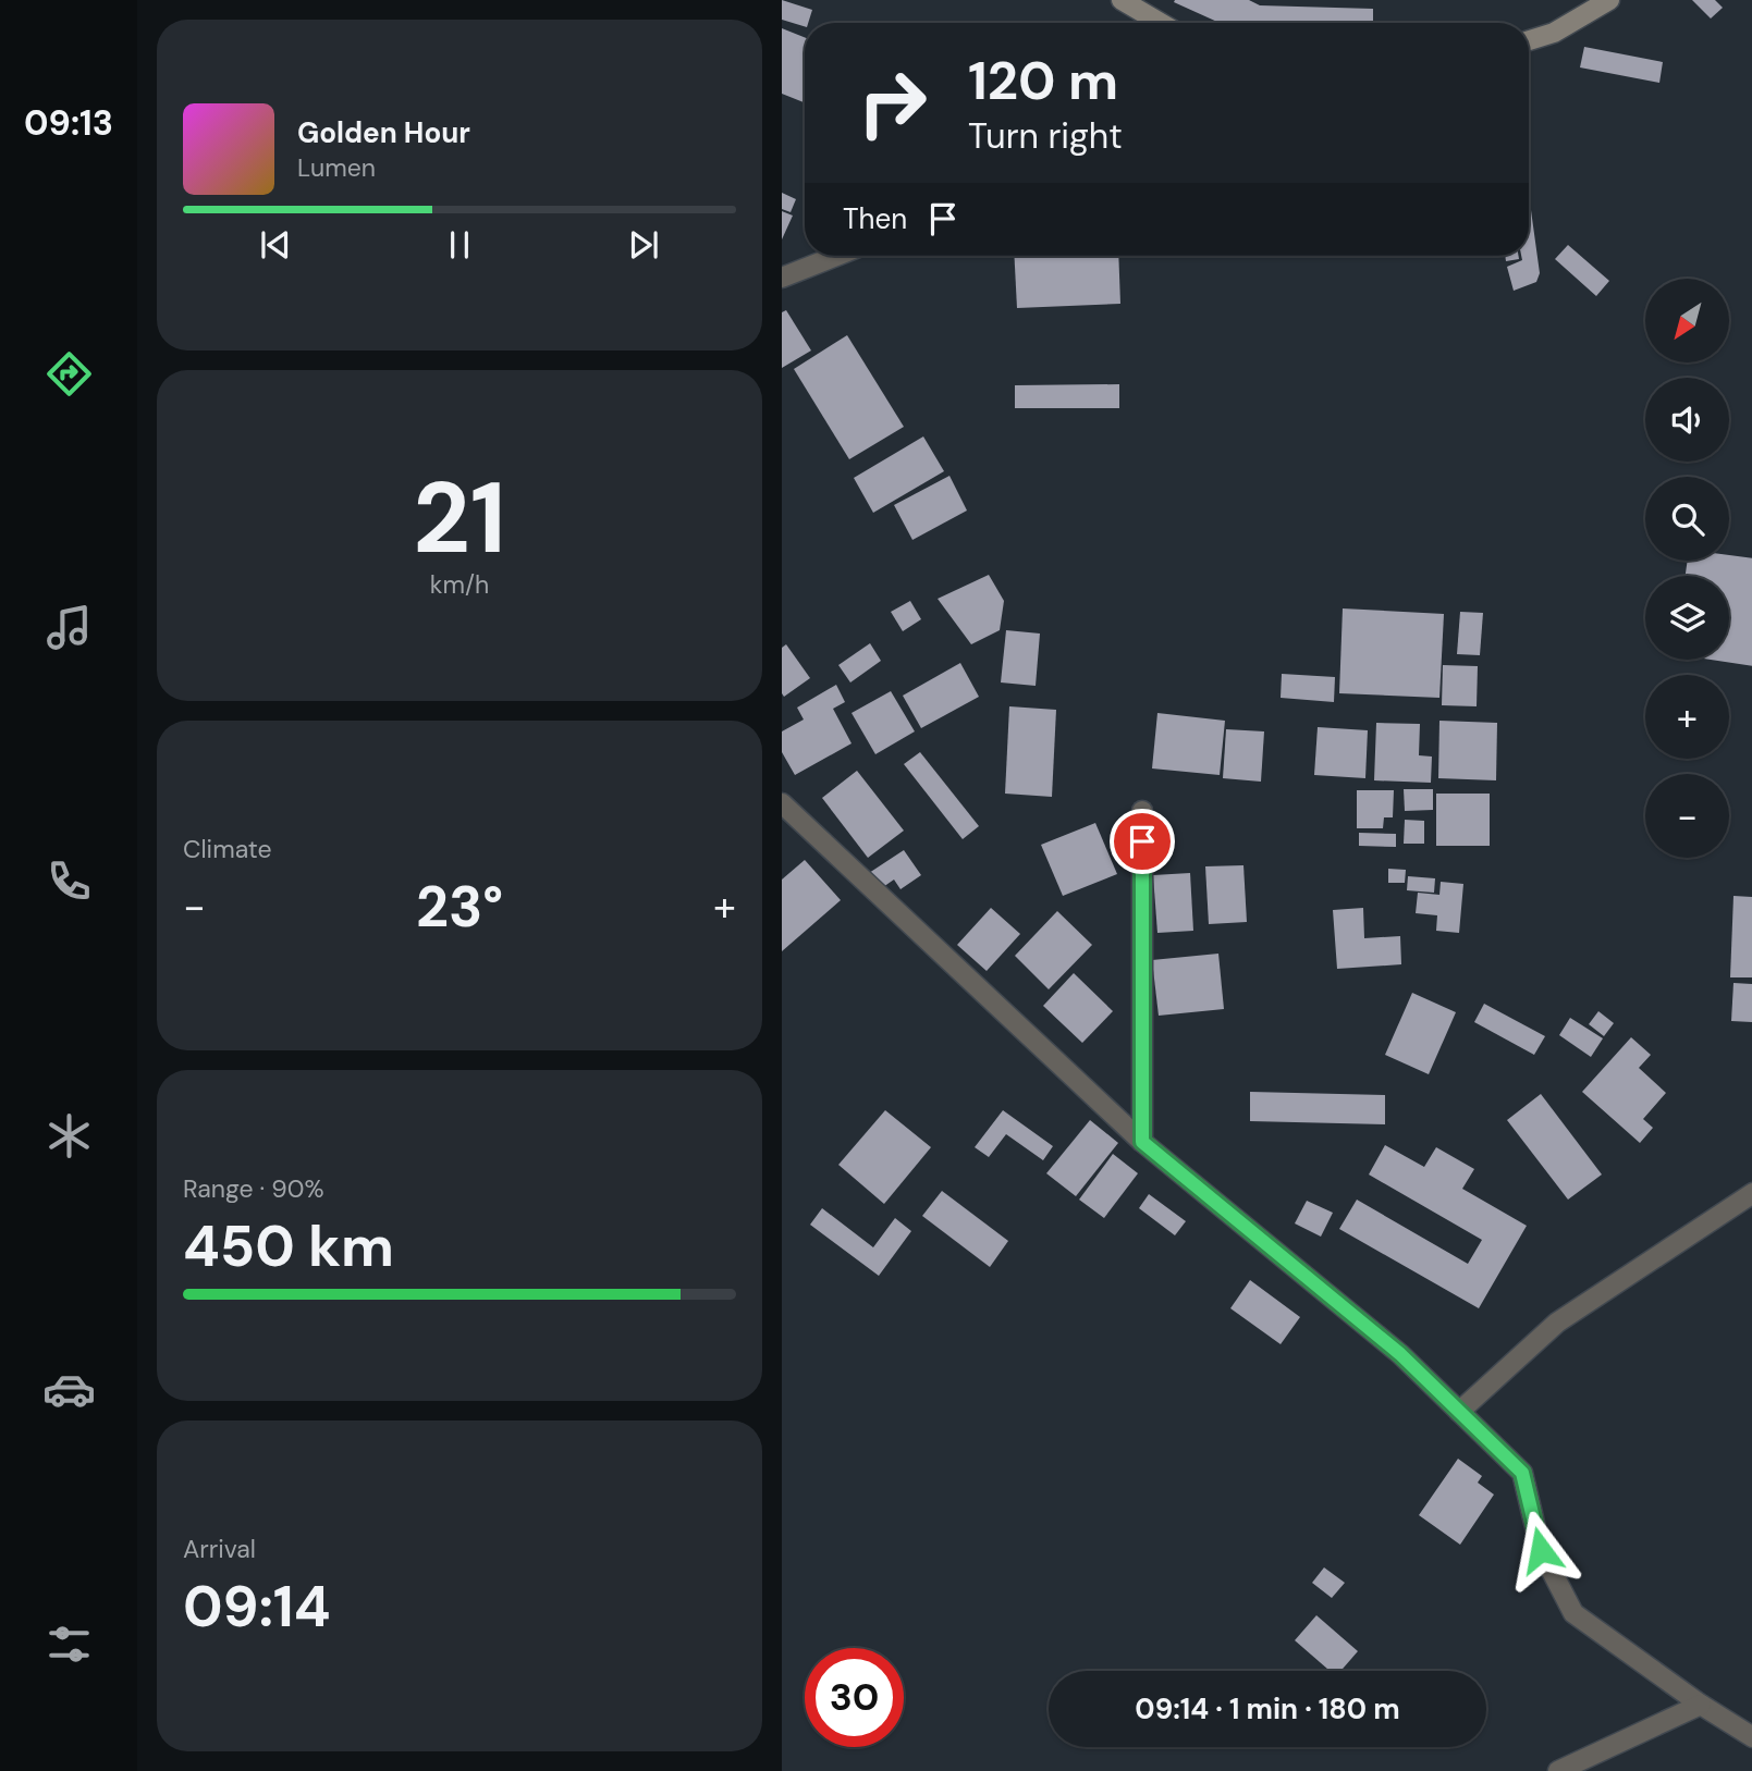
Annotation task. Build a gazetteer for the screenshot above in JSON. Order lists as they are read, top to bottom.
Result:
{
  "north": "bottom left",
  "page": {
    "tabs": "09:13",
    "turn": ["120 m", "Turn right"],
    "song": ["Golden Hour", "Lumen"],
    "then": "Then",
    "map_buttons": ["+", "−"],
    "tile": [
      ["21", "km/h"],
      "Climate",
      ["Range · 90%", "450 km"],
      ["Arrival", "09:14"]
    ],
    "heat": ["−", "23°", "+"],
    "limit": "30",
    "trip": "09:14 · 1 min · 180 m"
  }
}
